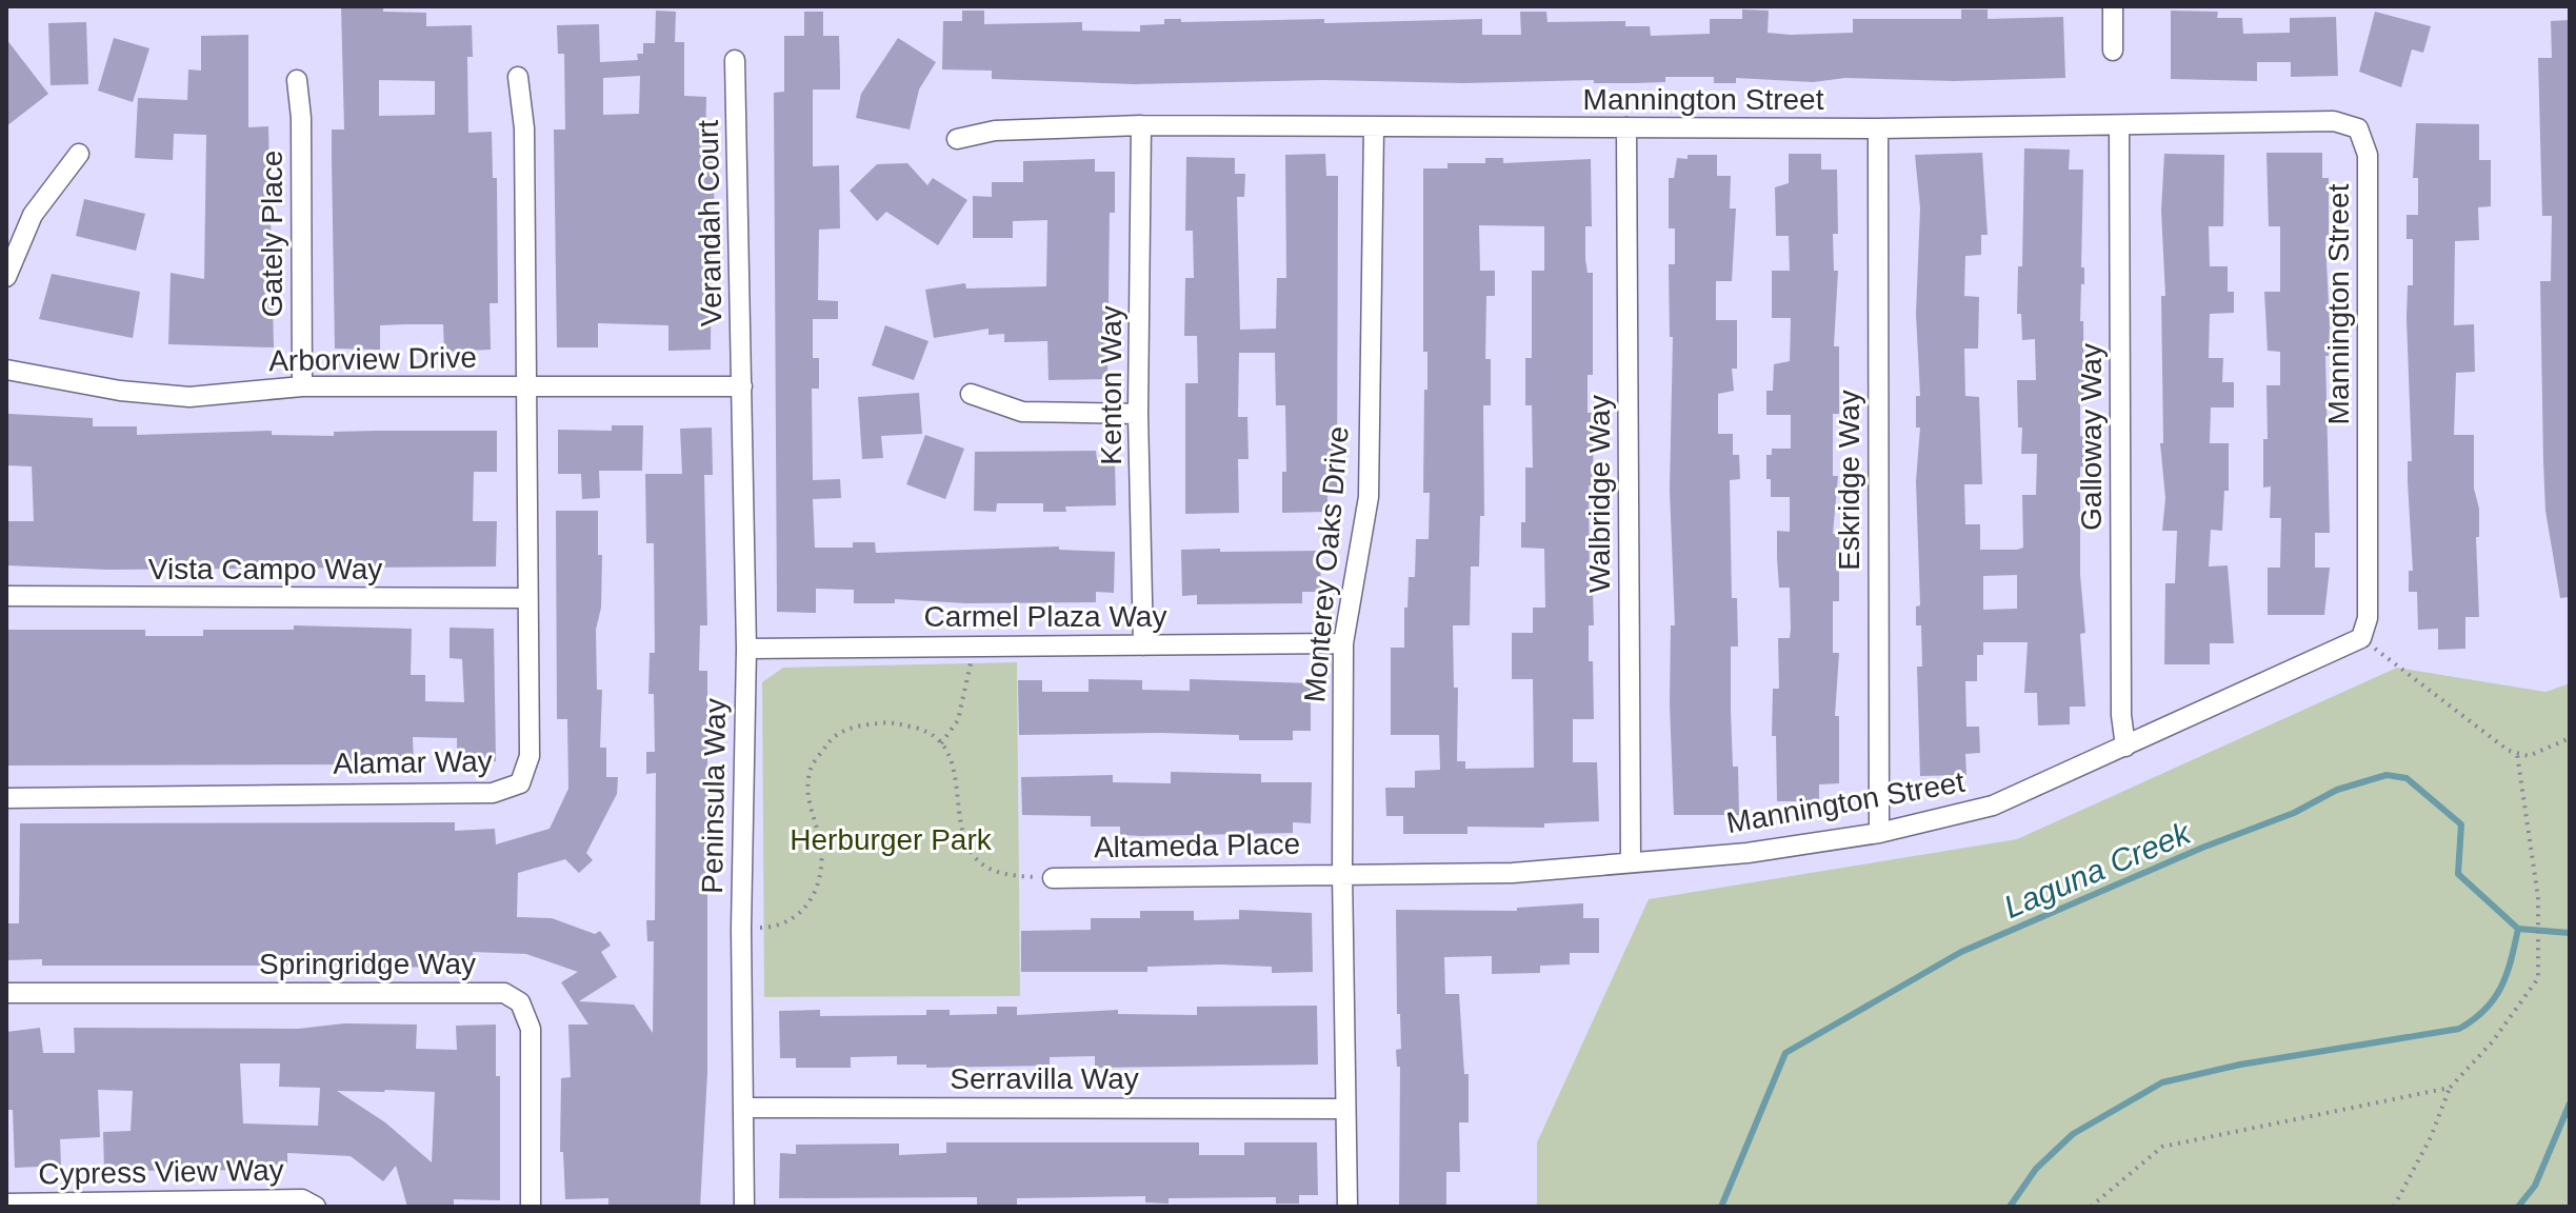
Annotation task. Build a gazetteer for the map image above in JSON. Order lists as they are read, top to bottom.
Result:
{
  "streets": {
    "street": [
      "Mannington Street",
      "Verandah Court",
      "Gately Place",
      "Arborview Drive",
      "Kenton Way",
      "Galloway Way",
      "Eskridge Way",
      "Walbridge Way",
      "Monterey Oaks Drive",
      "Vista Campo Way",
      "Carmel Plaza Way",
      "Alamar Way",
      "Peninsula Way",
      "Altameda Place",
      "Springridge Way",
      "Serravilla Way",
      "Cypress View Way"
    ]
  },
  "crossings": [
    ["Mannington Street", "Kenton Way"],
    ["Mannington Street", "Galloway Way"],
    ["Mannington Street", "Eskridge Way"],
    ["Mannington Street", "Walbridge Way"],
    ["Mannington Street", "Monterey Oaks Drive"],
    ["Mannington Street", "Altameda Place"],
    ["Verandah Court", "Arborview Drive"],
    ["Verandah Court", "Peninsula Way"],
    ["Gately Place", "Arborview Drive"],
    ["Arborview Drive", "Alamar Way"],
    ["Arborview Drive", "Peninsula Way"],
    ["Kenton Way", "Carmel Plaza Way"],
    ["Monterey Oaks Drive", "Carmel Plaza Way"],
    ["Monterey Oaks Drive", "Altameda Place"],
    ["Monterey Oaks Drive", "Serravilla Way"],
    ["Vista Campo Way", "Alamar Way"],
    ["Carmel Plaza Way", "Peninsula Way"],
    ["Peninsula Way", "Serravilla Way"]
  ],
  "water": ["Laguna Creek"],
  "parks": ["Herburger Park"]
}
